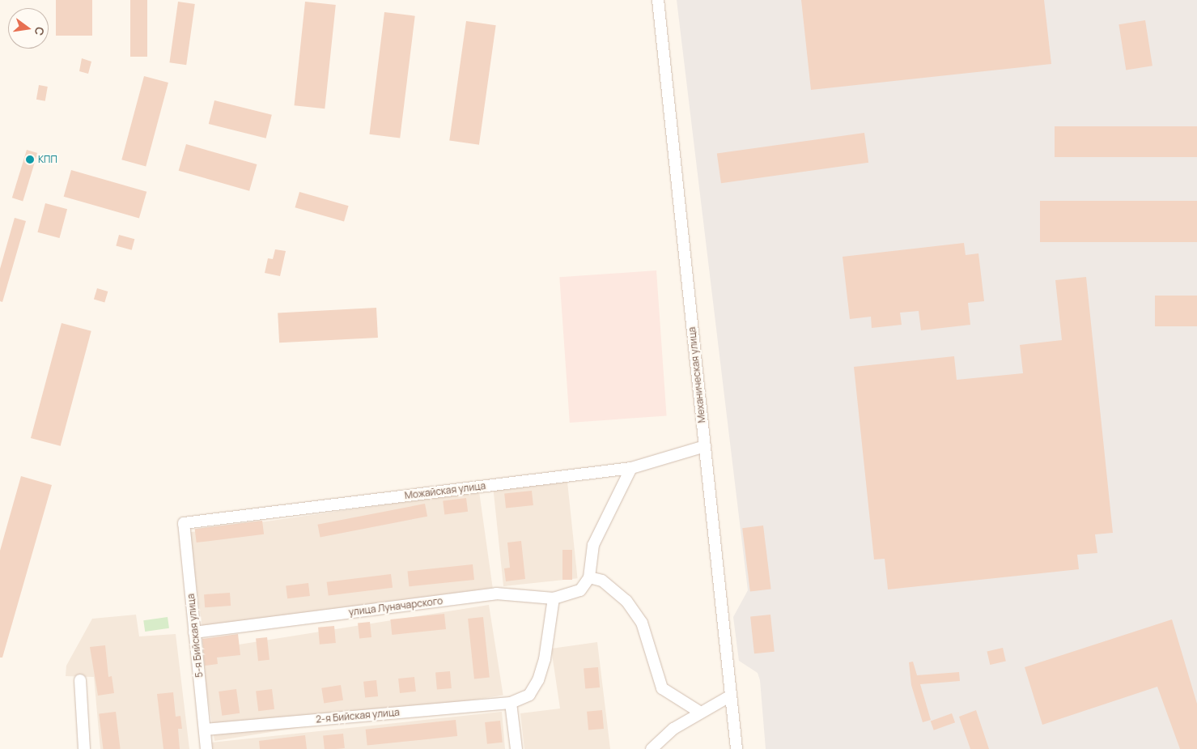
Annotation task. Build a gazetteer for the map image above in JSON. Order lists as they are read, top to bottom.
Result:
{
  "streets": {
    "street": [
      "Механическая улица",
      "Можайская улица",
      "улица Луначарского",
      "5-я Бийская улица",
      "2-я Бийская улица"
    ]
  },
  "crossings": [
    ["Механическая улица", "Можайская улица"],
    ["Можайская улица", "5-я Бийская улица"],
    ["улица Луначарского", "5-я Бийская улица"],
    ["улица Луначарского", "2-я Бийская улица"],
    ["5-я Бийская улица", "2-я Бийская улица"]
  ],
  "places": ["КПП"],
  "north": "right"
}
